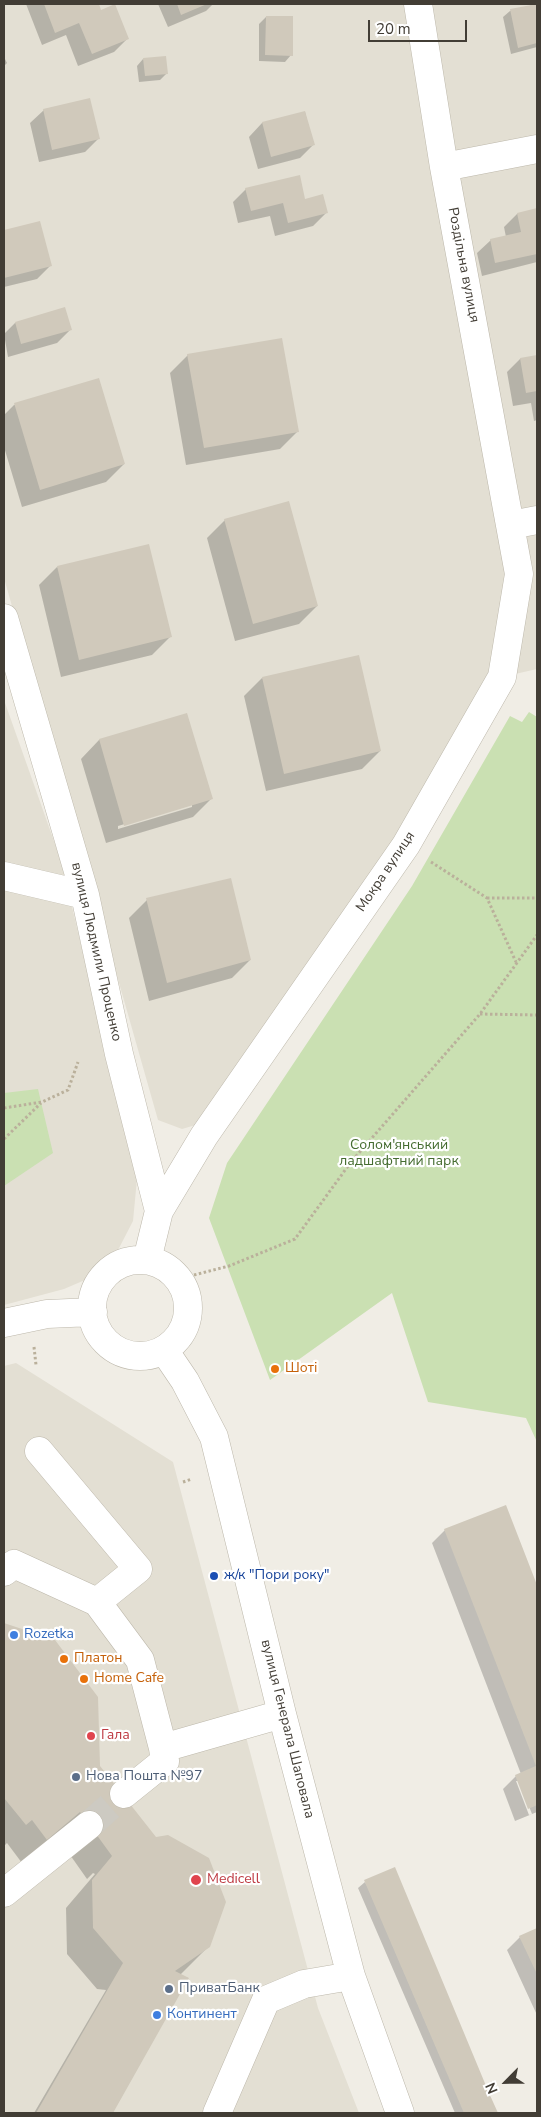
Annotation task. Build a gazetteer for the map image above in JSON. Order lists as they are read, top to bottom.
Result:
{
  "streets": {
    "street": [
      "Роздільна вулиця",
      "Мокра вулиця",
      "вулиця Людмили Проценко",
      "вулиця Генерала Шаповала"
    ]
  },
  "crossings": [
    ["Роздільна вулиця", "Мокра вулиця"],
    ["Мокра вулиця", "вулиця Людмили Проценко"],
    ["вулиця Людмили Проценко", "вулиця Генерала Шаповала"]
  ],
  "parks": ["Солом'янський ладшафтний парк"],
  "places": [
    "Шоті",
    "ж/к \"Пори року\"",
    "Rozetka",
    "Платон",
    "Home Cafe",
    "Гала",
    "Нова Пошта №97",
    "Medicell",
    "ПриватБанк",
    "Континент"
  ],
  "scale_bar": "20 m",
  "north": "bottom left"
}
